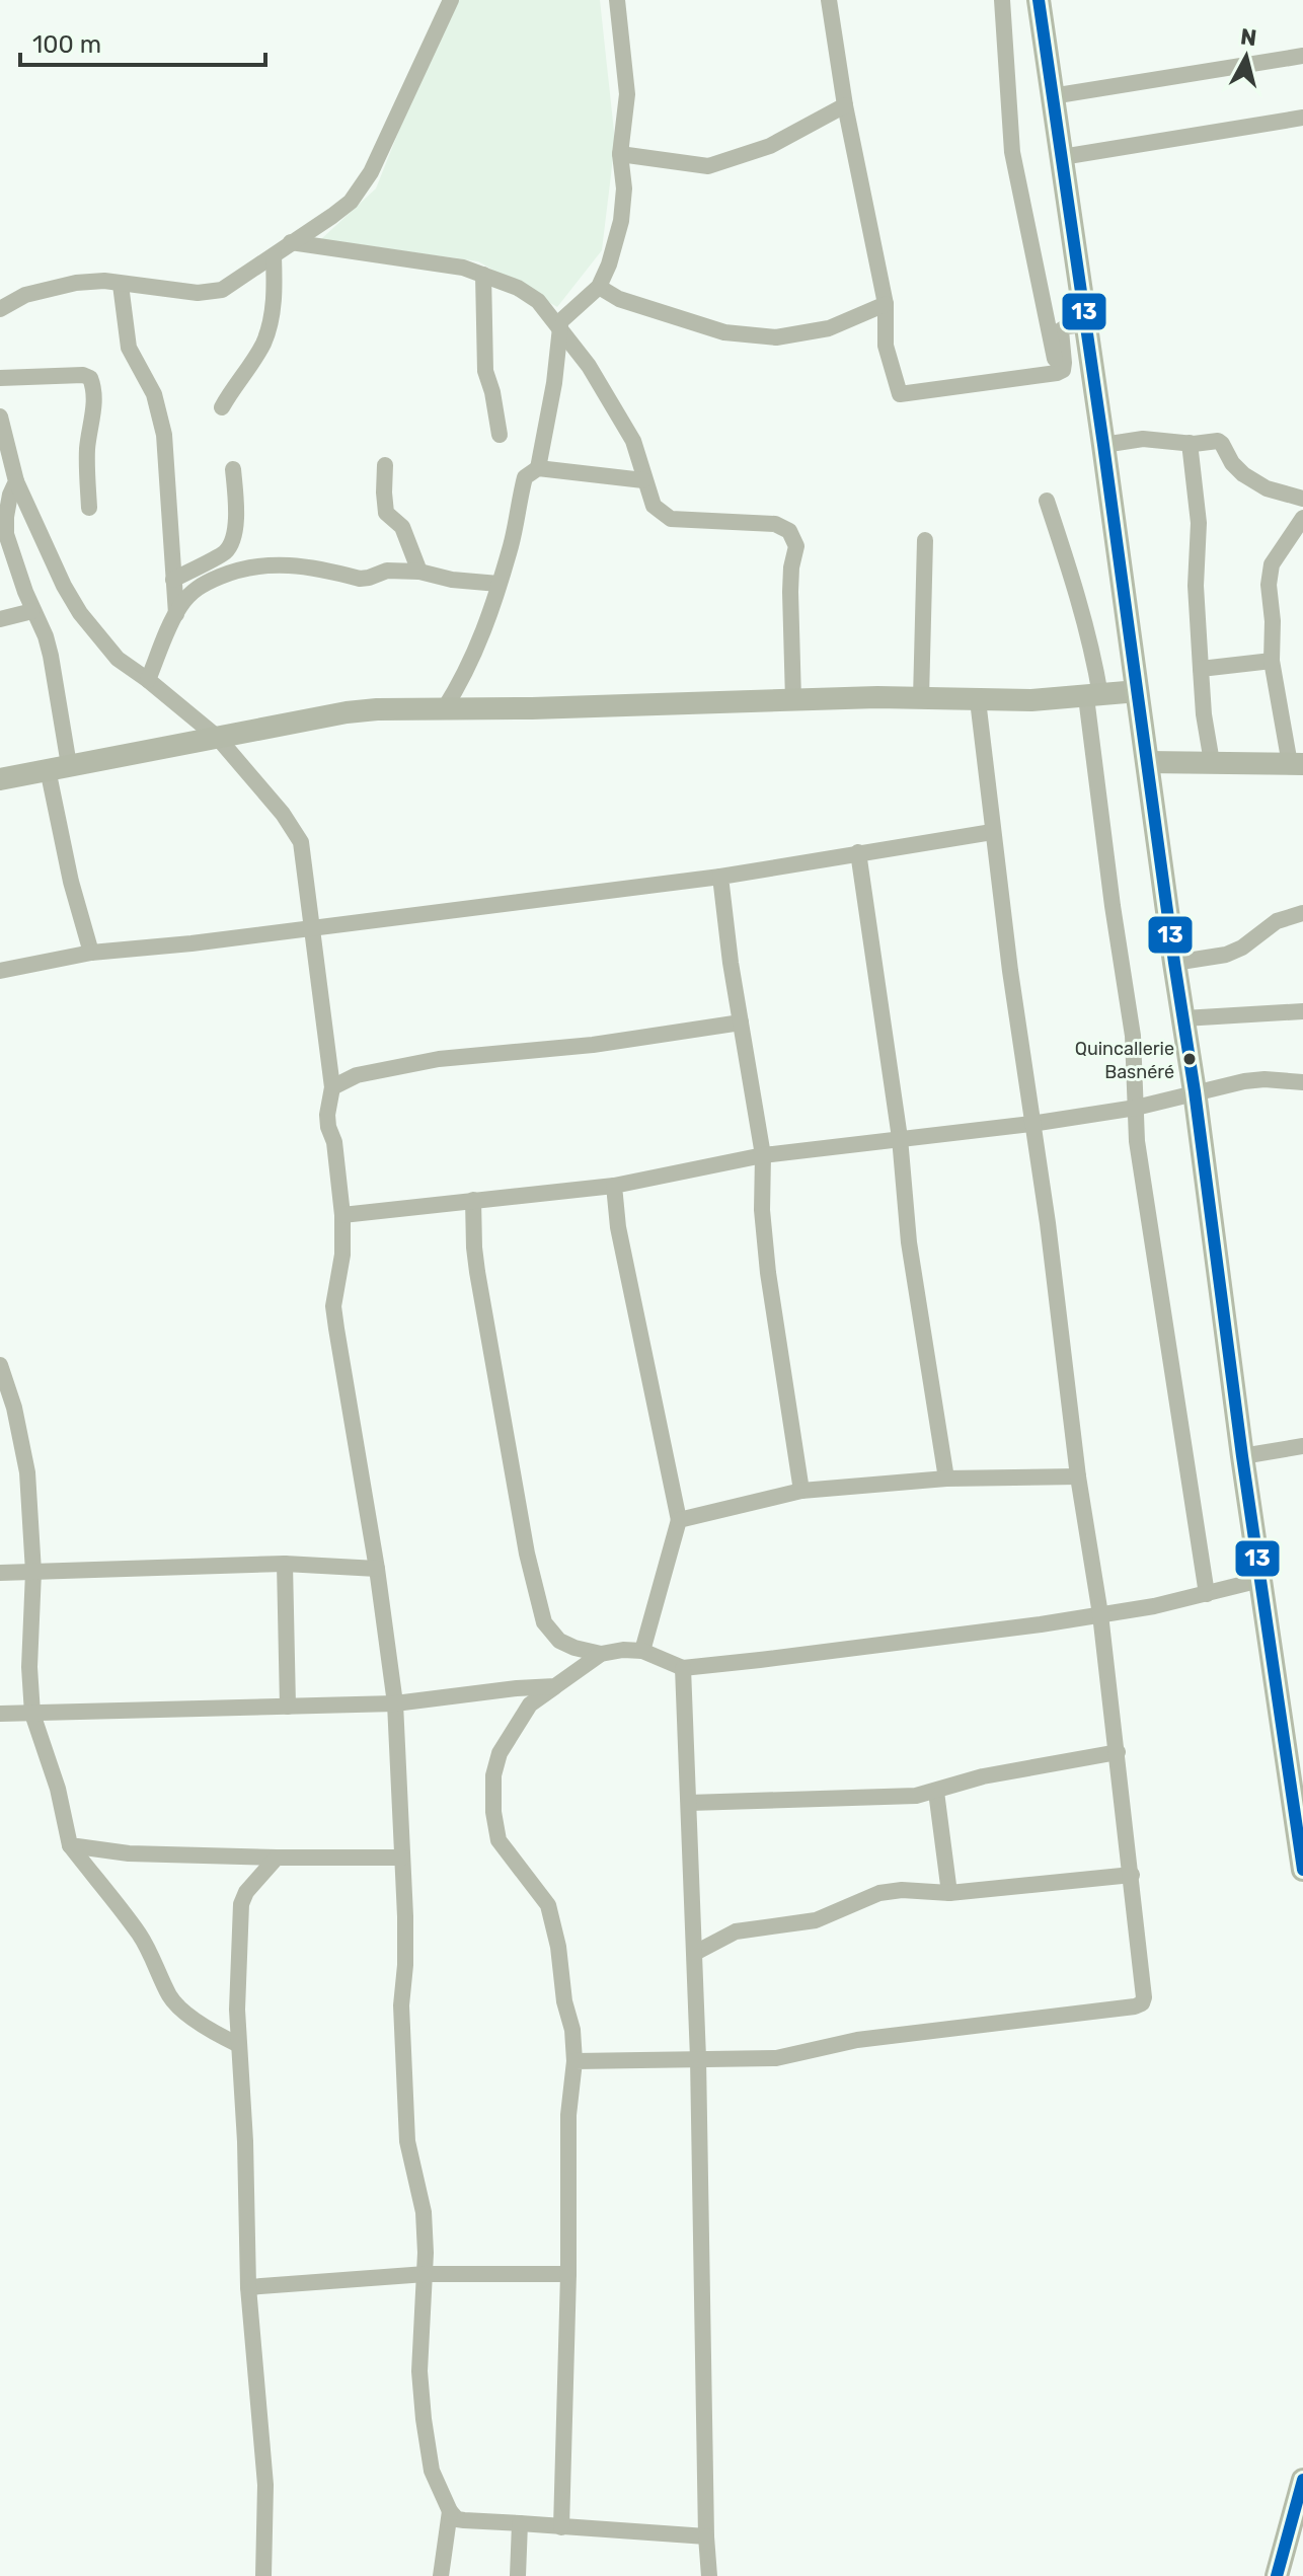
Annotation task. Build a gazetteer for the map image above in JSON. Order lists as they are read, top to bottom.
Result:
{
  "places": ["Quincallerie Basnéré"],
  "lines": ["transit line 13"],
  "scale_bar": "100 m",
  "north": "top"
}
